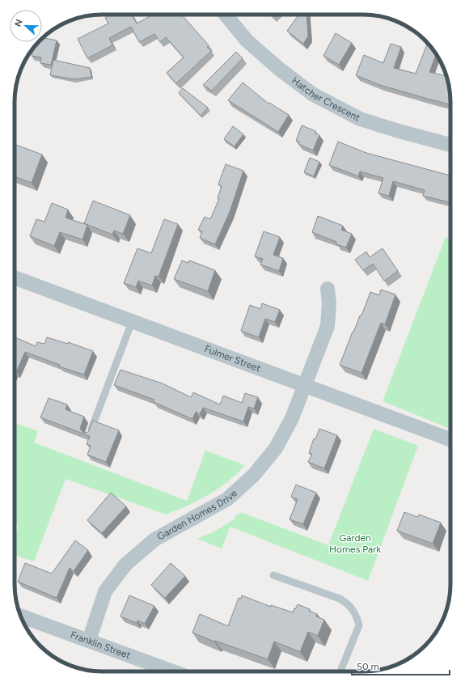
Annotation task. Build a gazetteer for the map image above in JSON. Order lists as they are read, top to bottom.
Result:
{
  "streets": {
    "street": [
      "Hatcher Crescent",
      "Fulmer Street",
      "Garden Homes Drive",
      "Franklin Street"
    ]
  },
  "crossings": [
    ["Fulmer Street", "Garden Homes Drive"],
    ["Garden Homes Drive", "Franklin Street"]
  ],
  "parks": ["Garden Homes Park"],
  "scale_bar": "50 m",
  "north": "left"
}
